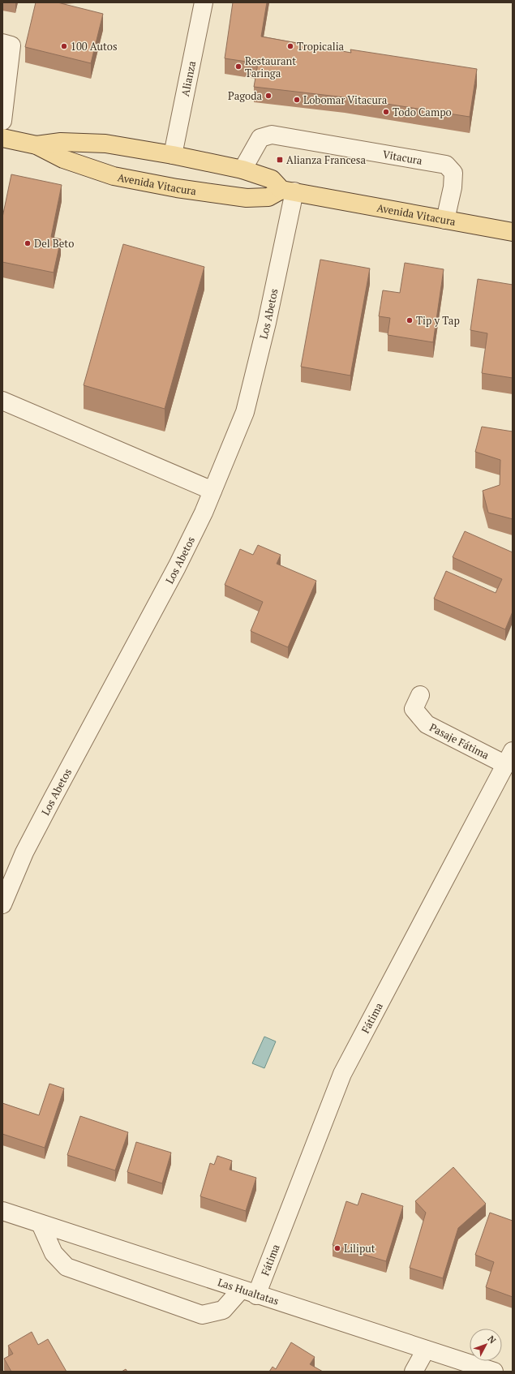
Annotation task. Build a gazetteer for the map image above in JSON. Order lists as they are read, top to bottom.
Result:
{
  "streets": {
    "main road": ["Avenida Vitacura"],
    "street": [
      "Alianza",
      "Vitacura",
      "Los Abetos",
      "Pasaje Fátima",
      "Fátima",
      "Las Hualtatas"
    ]
  },
  "crossings": [
    ["Alianza", "Avenida Vitacura"],
    ["Vitacura", "Avenida Vitacura"],
    ["Avenida Vitacura", "Los Abetos"],
    ["Pasaje Fátima", "Fátima"],
    ["Fátima", "Las Hualtatas"]
  ],
  "places": {
    "other": [
      "100 Autos",
      "Tropicalia",
      "Restaurant Taringa",
      "Pagoda",
      "Lobomar Vitacura",
      "Todo Campo",
      "Del Beto",
      "Tip y Tap",
      "Liliput"
    ],
    "transit": ["Alianza Francesa"]
  },
  "north": "top right"
}
